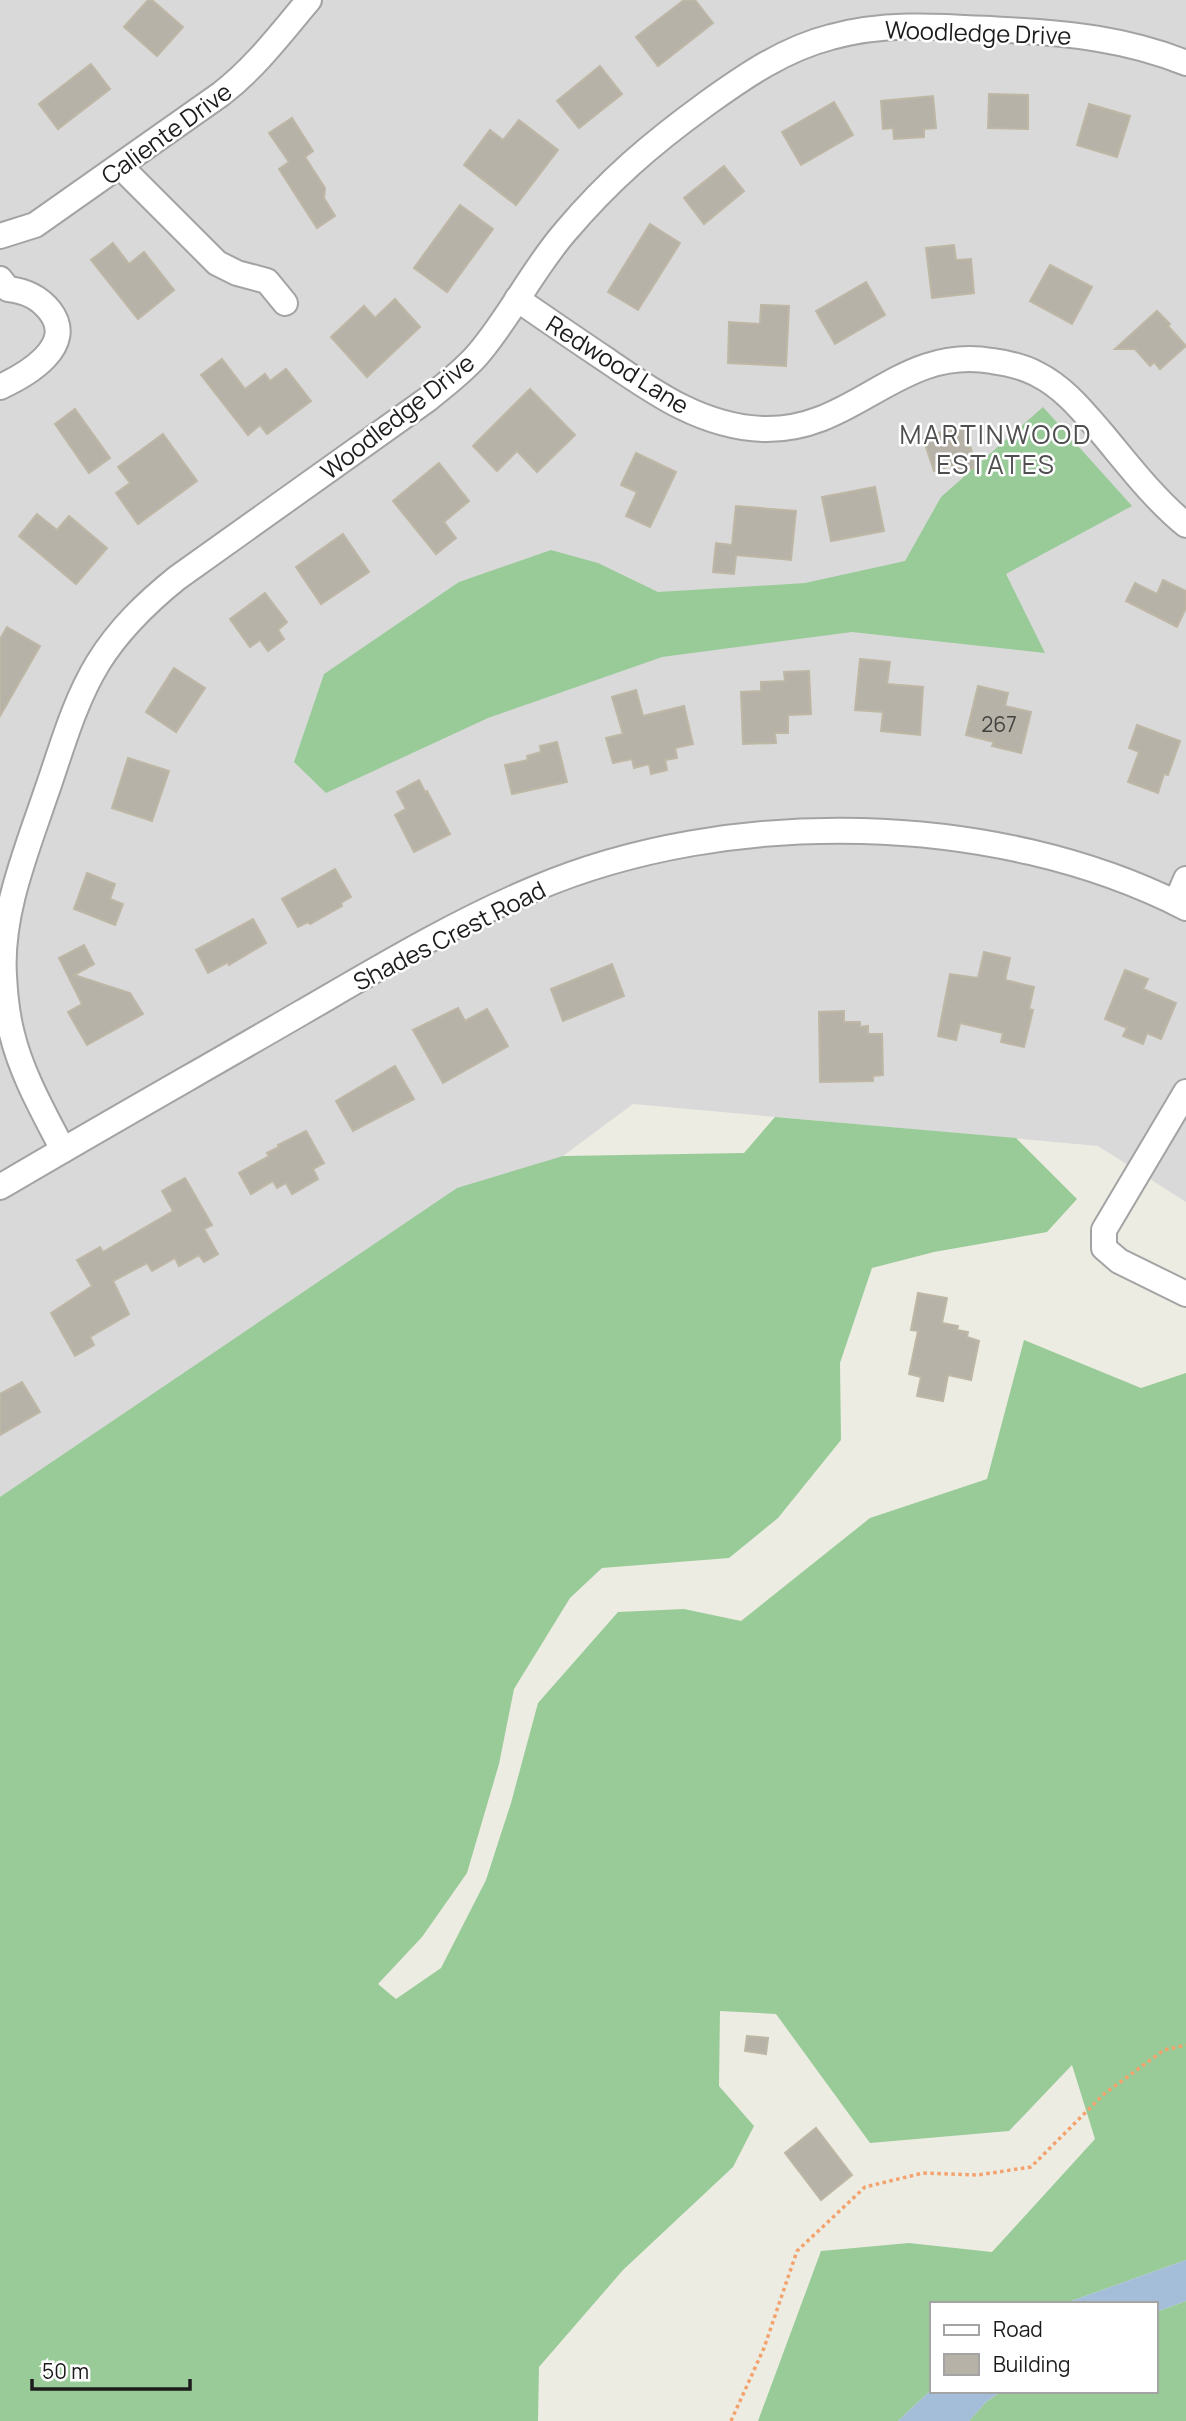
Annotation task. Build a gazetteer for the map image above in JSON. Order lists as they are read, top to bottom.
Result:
{
  "streets": {
    "street": [
      "Woodledge Drive",
      "Caliente Drive",
      "Redwood Lane",
      "Shades Crest Road"
    ]
  },
  "crossings": [
    ["Woodledge Drive", "Redwood Lane"],
    ["Woodledge Drive", "Shades Crest Road"]
  ],
  "districts": ["MARTINWOOD ESTATES"],
  "house_numbers": ["267"],
  "legend": ["Road", "Building"],
  "scale_bar": "50 m"
}
